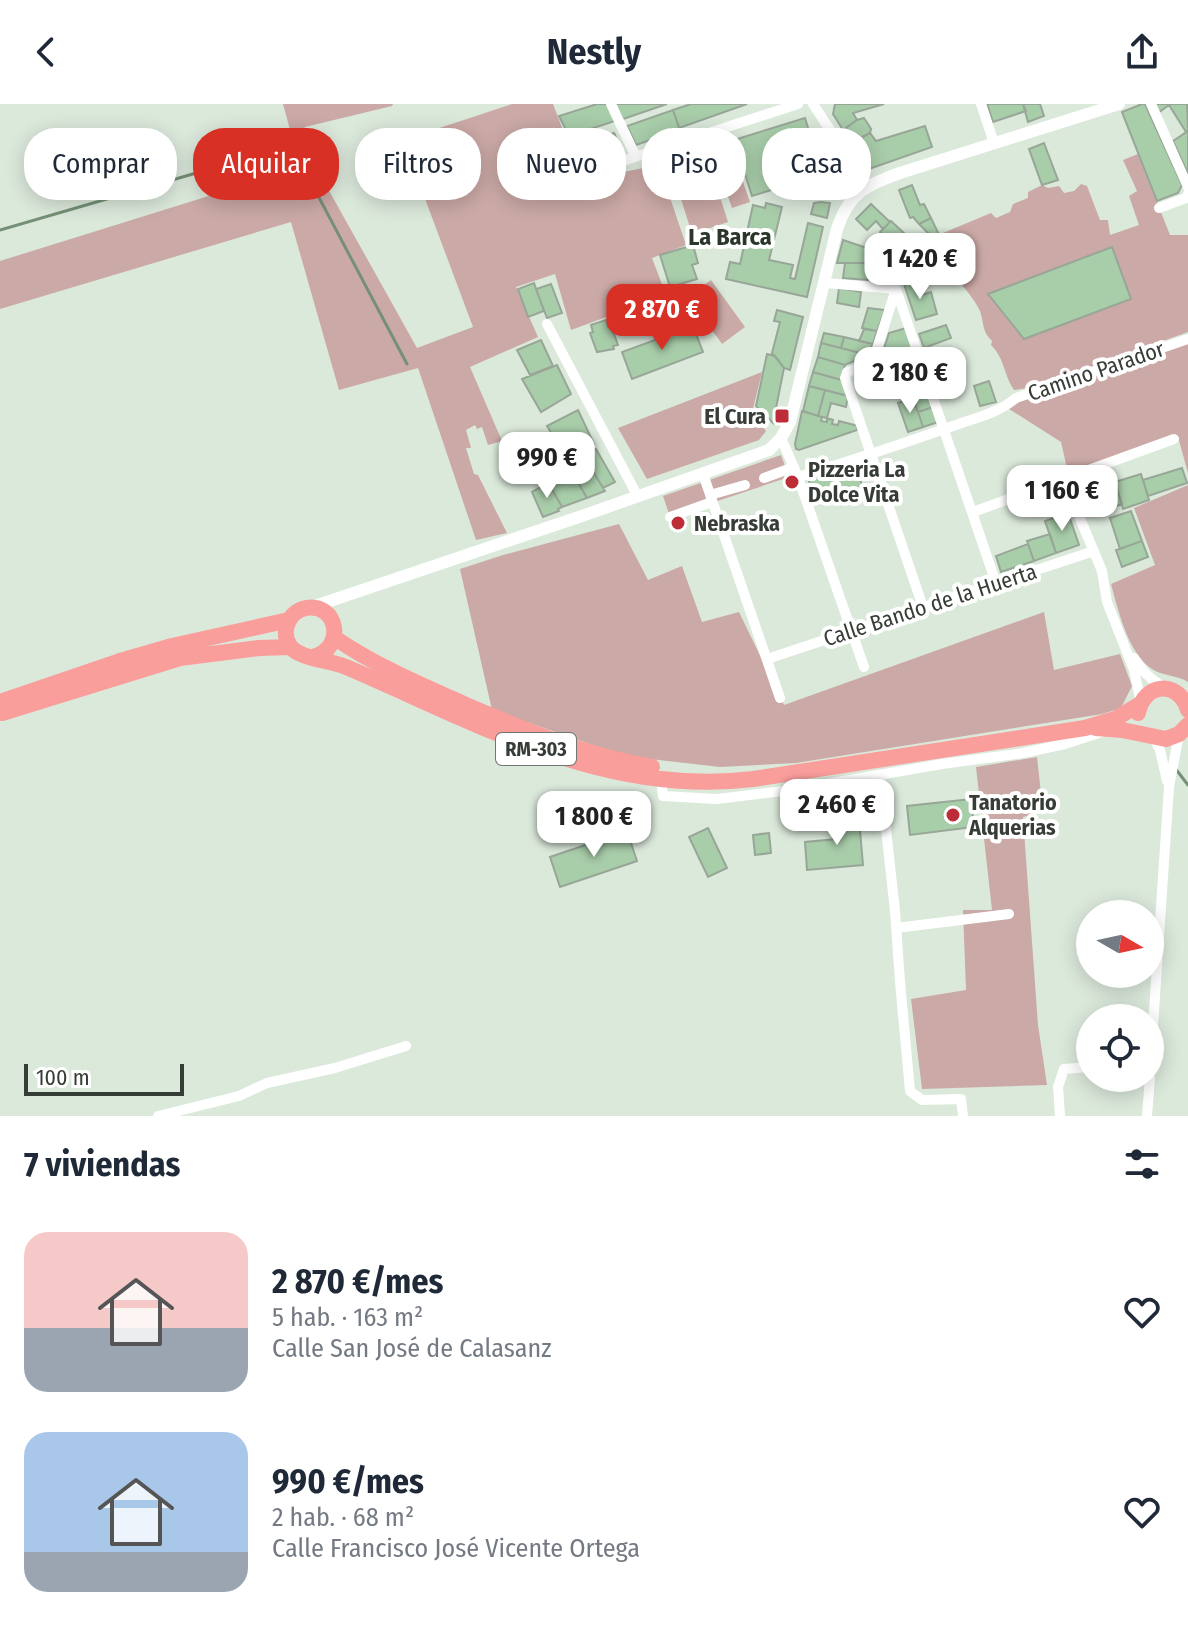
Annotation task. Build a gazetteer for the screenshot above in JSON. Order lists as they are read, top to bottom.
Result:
{
  "streets": {
    "highway": ["RM-303"],
    "street": ["Camino Parador", "Calle Bando de la Huerta"]
  },
  "districts": ["La Barca"],
  "places": {
    "transit": ["El Cura"],
    "other": ["Pizzeria La Dolce Vita", "Nebraska", "Tanatorio Alquerias"]
  },
  "scale_bar": "100 m",
  "north": "right",
  "page": {
    "header": "Nestly",
    "chip": [
      "Comprar",
      "Alquilar",
      "Filtros",
      "Nuevo",
      "Piso",
      "Casa"
    ],
    "price": [
      "1 420 €",
      "2 870 €",
      "2 180 €",
      "990 €",
      "1 160 €",
      "2 460 €",
      "1 800 €"
    ],
    "scale": "100 m",
    "heading": "7 viviendas",
    "list": [
      {
        "name": "2 870 €/mes",
        "note": "5 hab. · 163 m² · Calle San José de Calasanz"
      },
      {
        "name": "990 €/mes",
        "note": "2 hab. · 68 m² · Calle Francisco José Vicente Ortega"
      }
    ]
  }
}
